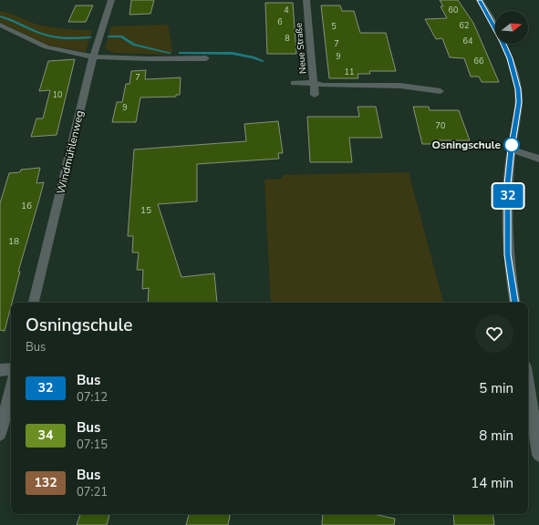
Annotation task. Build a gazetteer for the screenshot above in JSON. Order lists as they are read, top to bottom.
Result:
{
  "streets": {
    "street": ["Neue Straße", "Windmühlenweg"]
  },
  "places": ["Osningschule"],
  "lines": ["bus line 32"],
  "house_numbers": [
    "4",
    "60",
    "6",
    "62",
    "5",
    "8",
    "64",
    "7",
    "9",
    "66",
    "11",
    "7",
    "10",
    "9",
    "70",
    "16",
    "15",
    "18"
  ],
  "north": "right",
  "page": {
    "on_map": "32",
    "heading": ["Osningschule", "Bus"],
    "list": [
      {
        "mark": "32",
        "name": "Bus",
        "note": "07:12",
        "value": "5 min"
      },
      {
        "mark": "34",
        "name": "Bus",
        "note": "07:15",
        "value": "8 min"
      },
      {
        "mark": "132",
        "name": "Bus",
        "note": "07:21",
        "value": "14 min"
      }
    ]
  }
}
